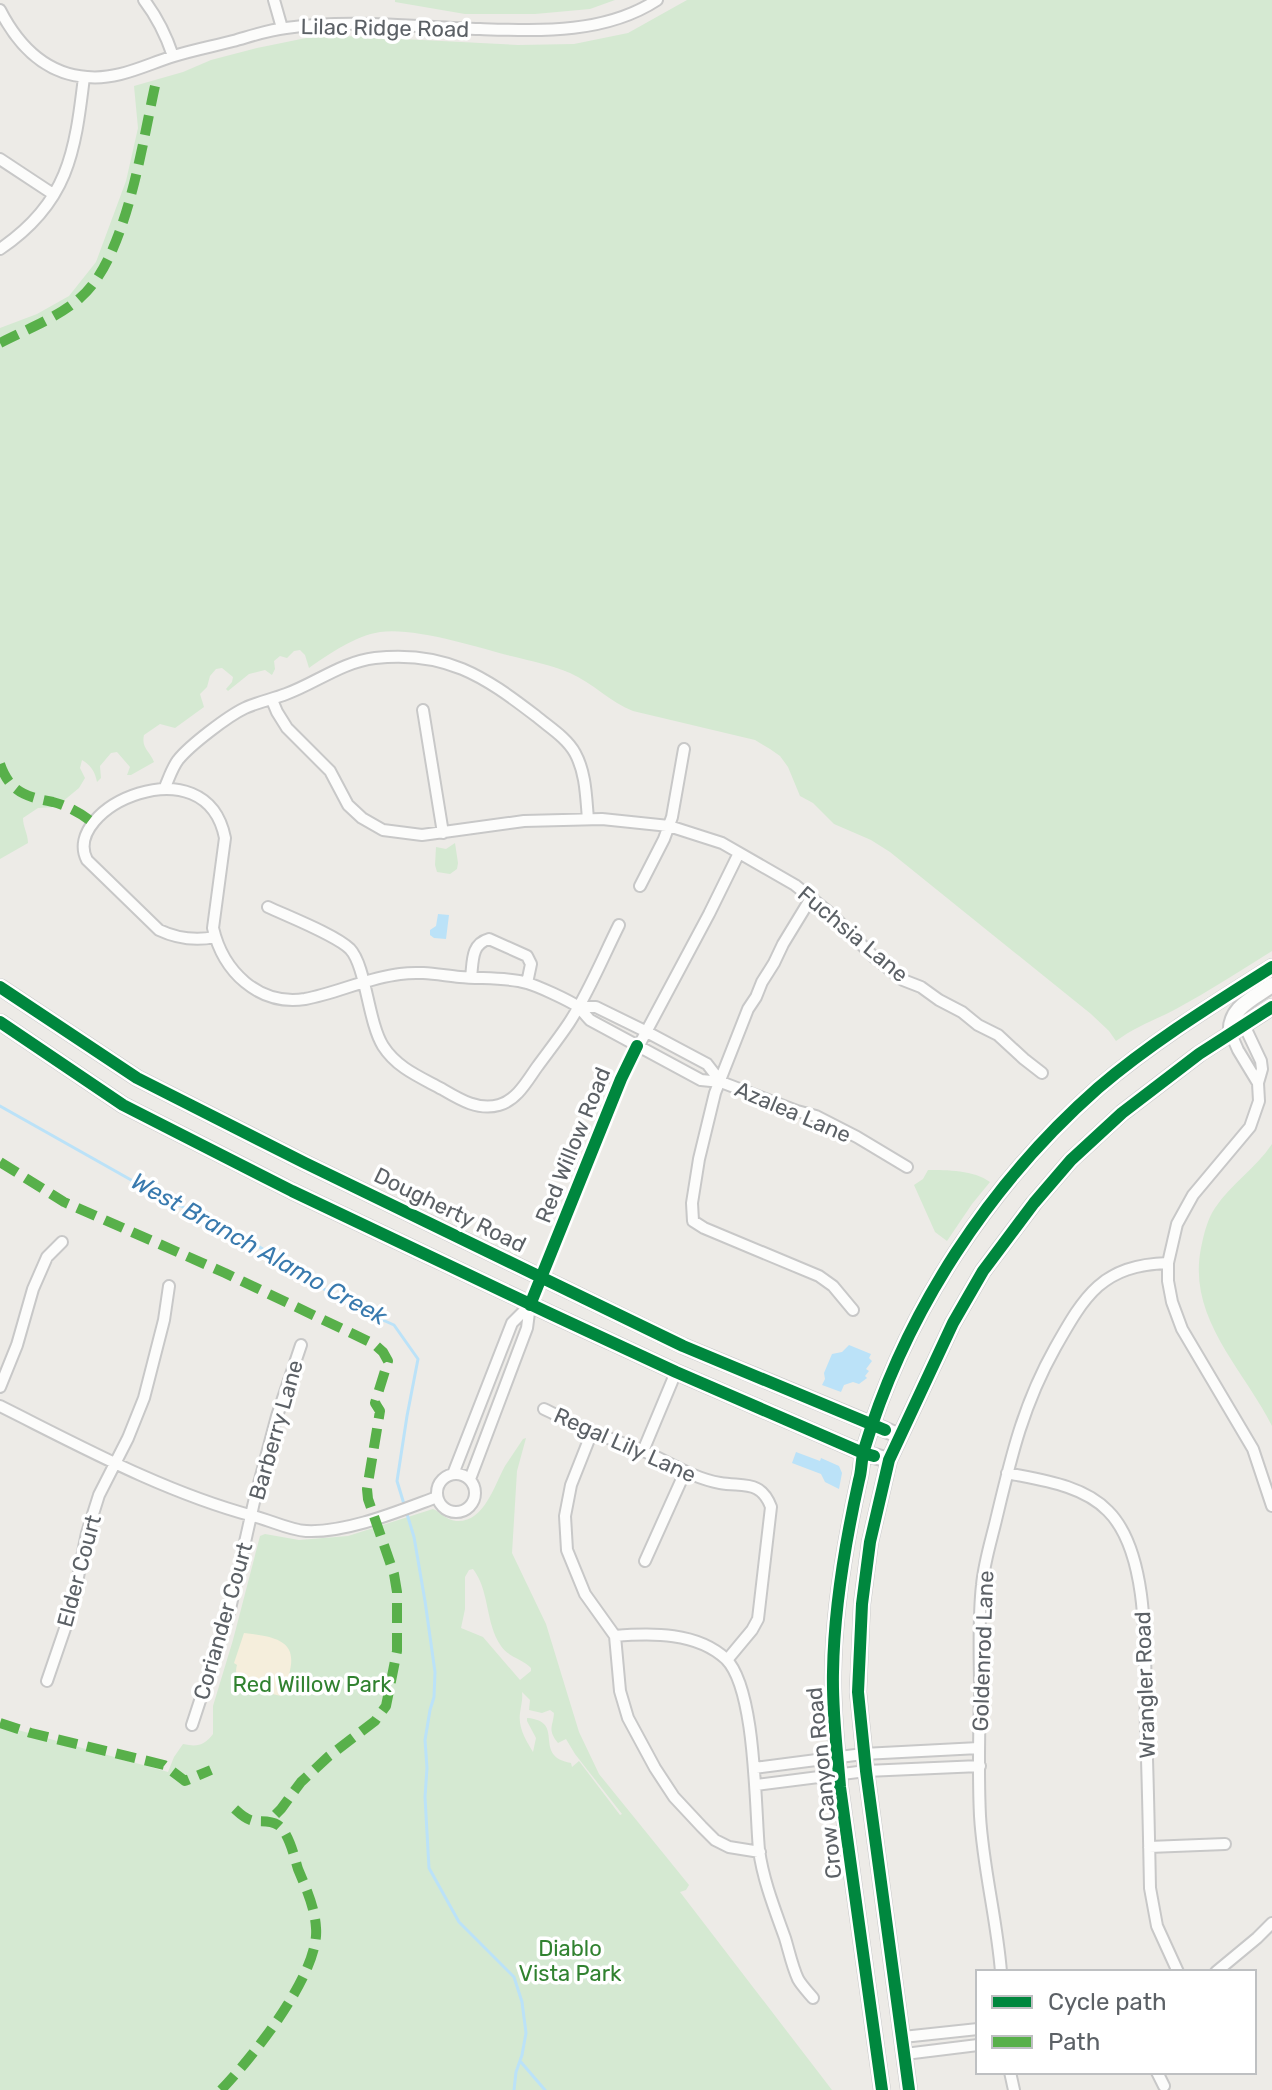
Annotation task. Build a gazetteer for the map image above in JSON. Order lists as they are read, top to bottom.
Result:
{
  "streets": {
    "main road": ["Dougherty Road", "Crow Canyon Road"],
    "street": [
      "Lilac Ridge Road",
      "Fuchsia Lane",
      "Azalea Lane",
      "Red Willow Road",
      "Barberry Lane",
      "Regal Lily Lane",
      "Elder Court",
      "Coriander Court",
      "Goldenrod Lane",
      "Wrangler Road"
    ]
  },
  "crossings": [
    ["Fuchsia Lane", "Red Willow Road"],
    ["Azalea Lane", "Red Willow Road"],
    ["Red Willow Road", "Dougherty Road"],
    ["Dougherty Road", "Crow Canyon Road"],
    ["Barberry Lane", "Coriander Court"],
    ["Goldenrod Lane", "Wrangler Road"]
  ],
  "water": ["West Branch Alamo Creek"],
  "parks": ["Red Willow Park", "Diablo Vista Park"],
  "legend": ["Cycle path", "Path"]
}
